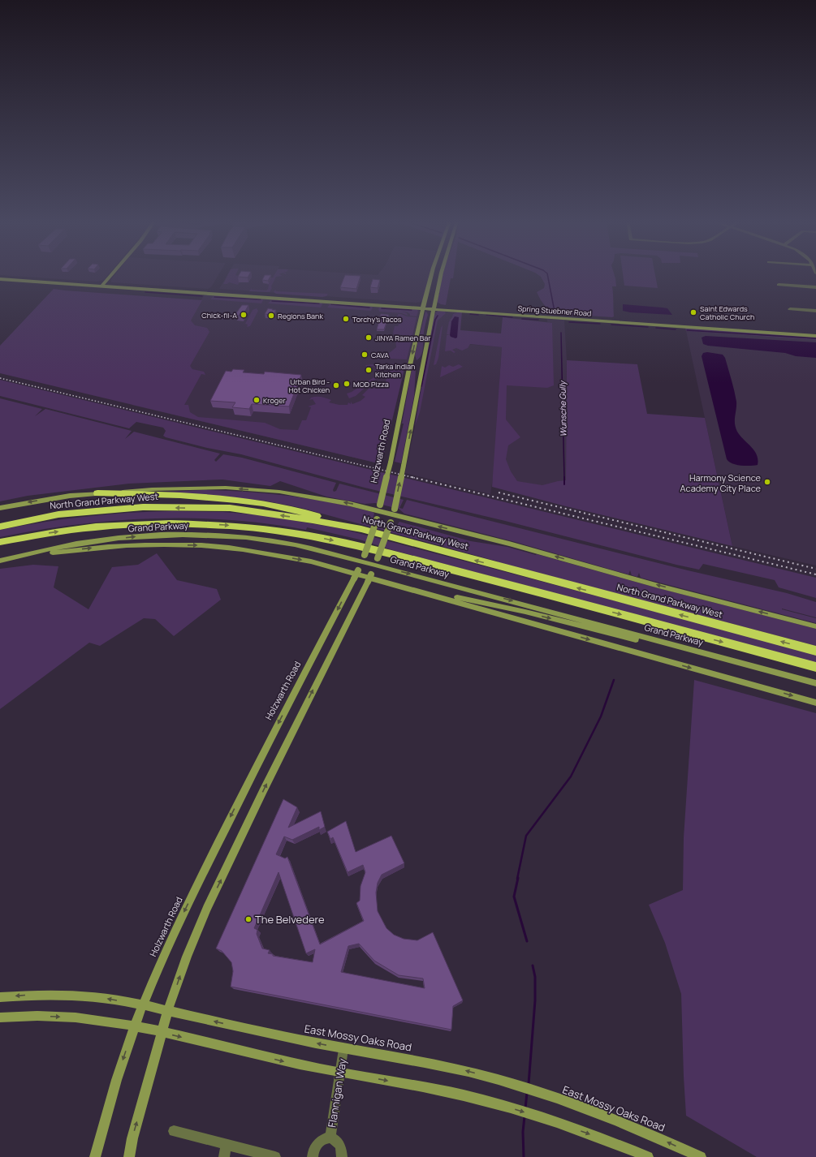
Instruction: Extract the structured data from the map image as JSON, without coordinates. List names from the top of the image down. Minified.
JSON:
{"streets":{"highway":["North Grand Parkway West"],"main road":["Spring Stuebner Road","Holzwarth Road","Grand Parkway","East Mossy Oaks Road"],"street":["Flannigan Way"]},"crossings":[["Spring Stuebner Road","Holzwarth Road"],["Holzwarth Road","North Grand Parkway West"],["Holzwarth Road","Grand Parkway"],["Holzwarth Road","East Mossy Oaks Road"],["East Mossy Oaks Road","Flannigan Way"]],"water":["Wunsche Gully"],"places":["Saint Edwards Catholic Church","Chick-fil-A","Regions Bank","Torchy's Tacos","JINYA Ramen Bar","CAVA","Tarka Indian Kitchen","MOD Pizza","Urban Bird - Hot Chicken","Kroger","Harmony Science Academy City Place","The Belvedere"]}
